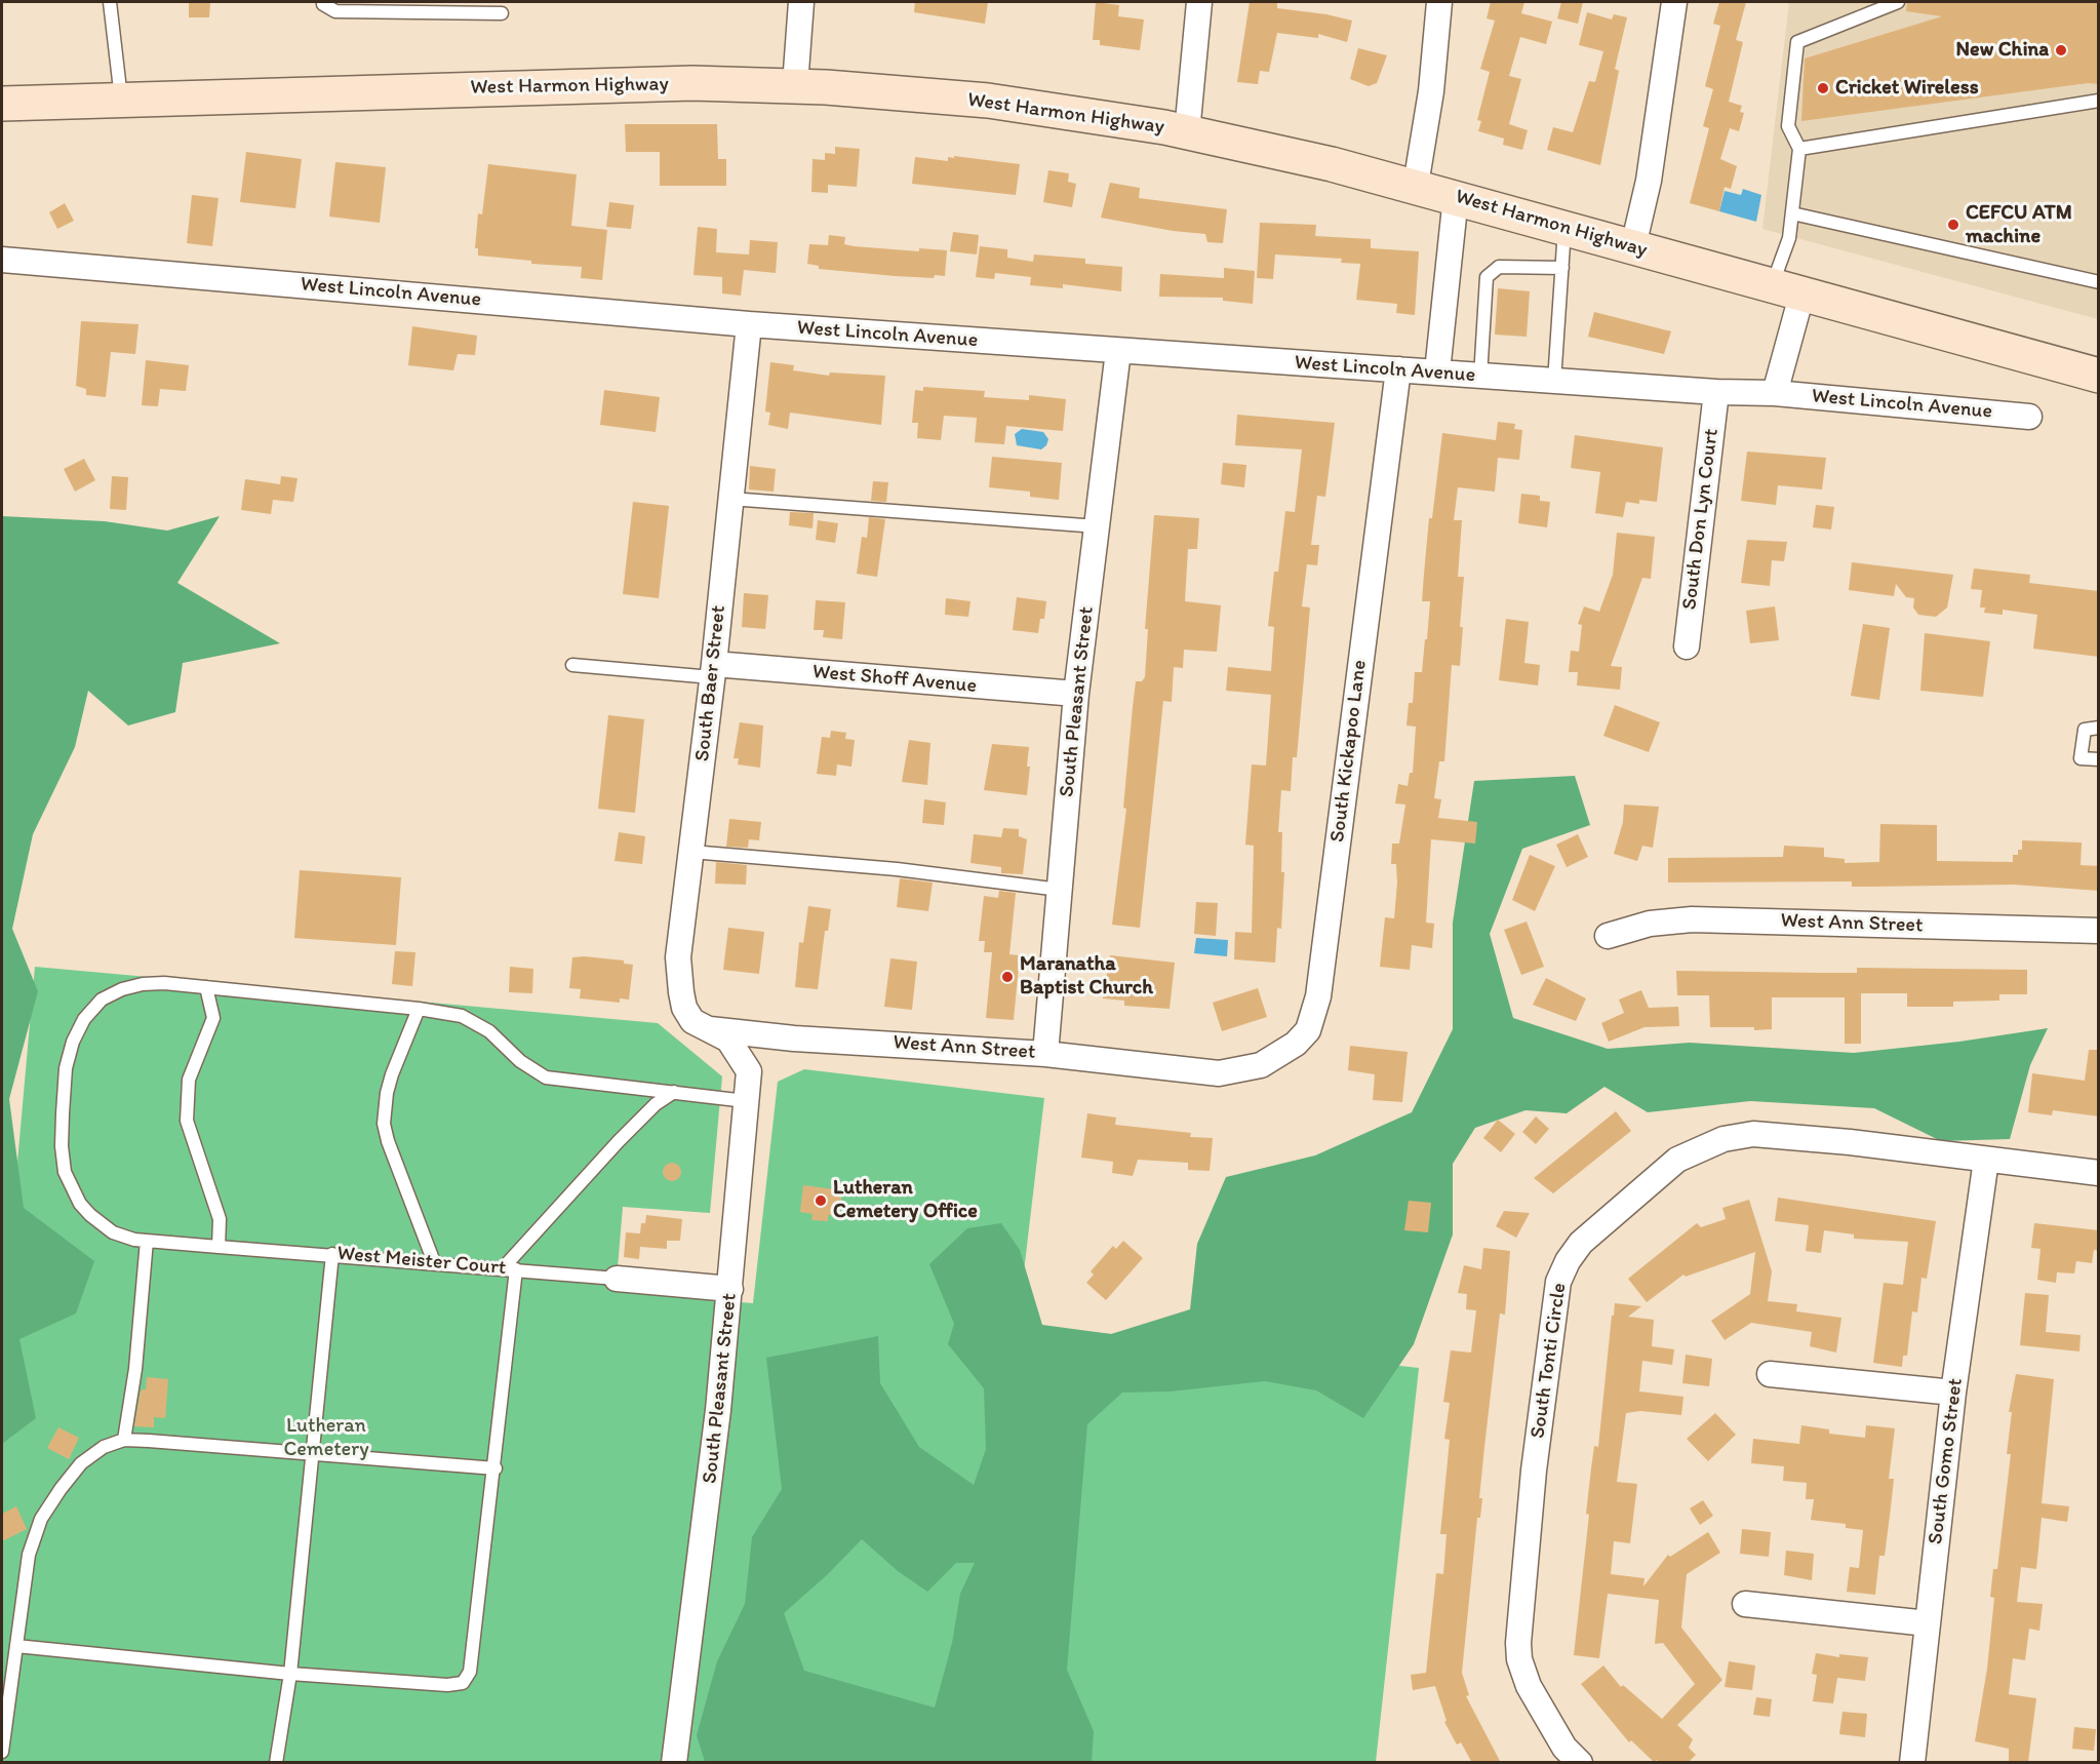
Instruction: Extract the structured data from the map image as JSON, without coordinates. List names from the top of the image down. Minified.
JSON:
{"streets":{"main road":["West Harmon Highway"],"street":["West Lincoln Avenue","South Don Lyn Court","West Shoff Avenue","South Baer Street","South Pleasant Street","South Kickapoo Lane","West Ann Street","West Meister Court","South Tonti Circle","South Gomo Street"]},"crossings":[["West Lincoln Avenue","South Don Lyn Court"],["West Lincoln Avenue","South Baer Street"],["West Lincoln Avenue","South Pleasant Street"],["West Lincoln Avenue","South Kickapoo Lane"],["West Shoff Avenue","South Baer Street"],["West Shoff Avenue","South Pleasant Street"],["South Baer Street","West Ann Street"],["South Pleasant Street","West Ann Street"],["South Pleasant Street","West Meister Court"],["South Kickapoo Lane","West Ann Street"],["South Tonti Circle","South Gomo Street"]],"parks":["Lutheran Cemetery"],"places":["New China","Cricket Wireless","CEFCU ATM machine","Maranatha Baptist Church","Lutheran Cemetery Office"]}
